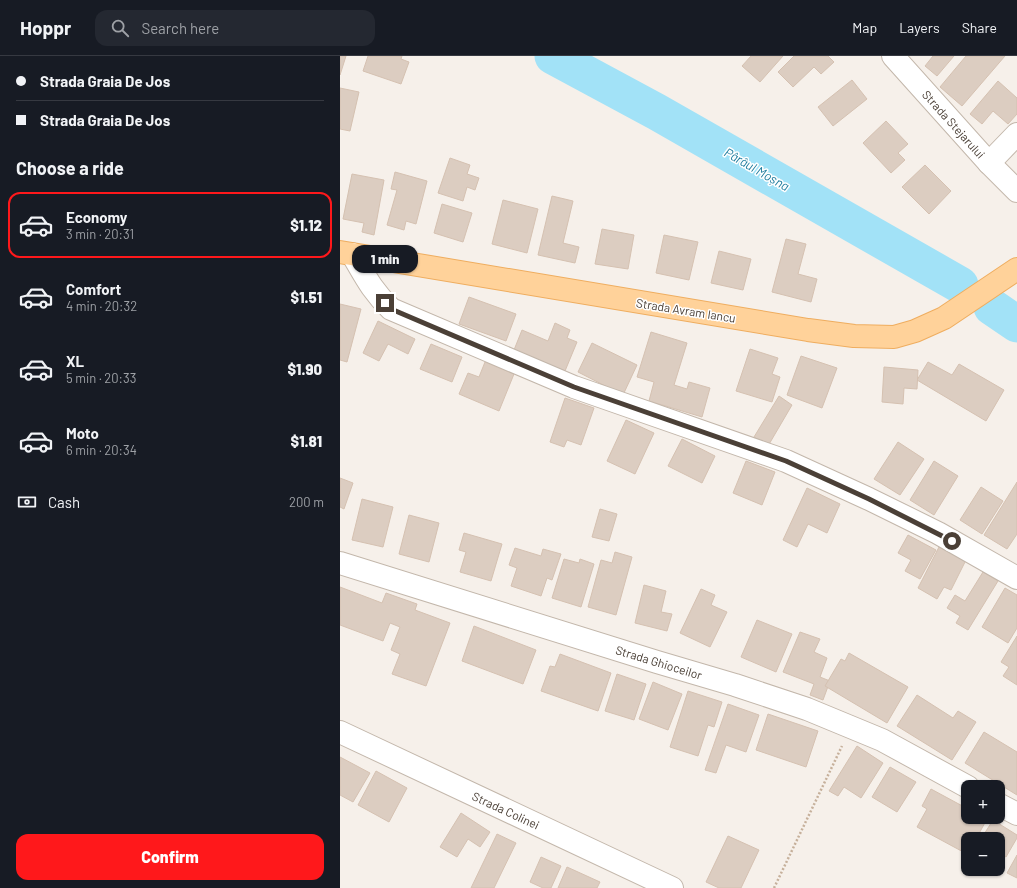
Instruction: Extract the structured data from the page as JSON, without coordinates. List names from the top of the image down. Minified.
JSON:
{"streets":{"main road":["Strada Avram Iancu"],"street":["Strada Stejarului","Strada Ghioceilor","Strada Colinei"]},"water":["Pârâul Moșna"],"page":{"header":"Hoppr","search":"Search here","nav":["Map","Layers","Share"],"banner":["Strada Graia De Jos","Strada Graia De Jos"],"heading":"Choose a ride","list":[{"name":"Economy","note":"3 min · 20:31","value":"$1.12"},{"name":"Comfort","note":"4 min · 20:32","value":"$1.51"},{"name":"XL","note":"5 min · 20:33","value":"$1.90"},{"name":"Moto","note":"6 min · 20:34","value":"$1.81"}],"bubble":"1 min","pay":["Cash","200 m"],"map_buttons":["+","−"],"buttons":"Confirm"}}
